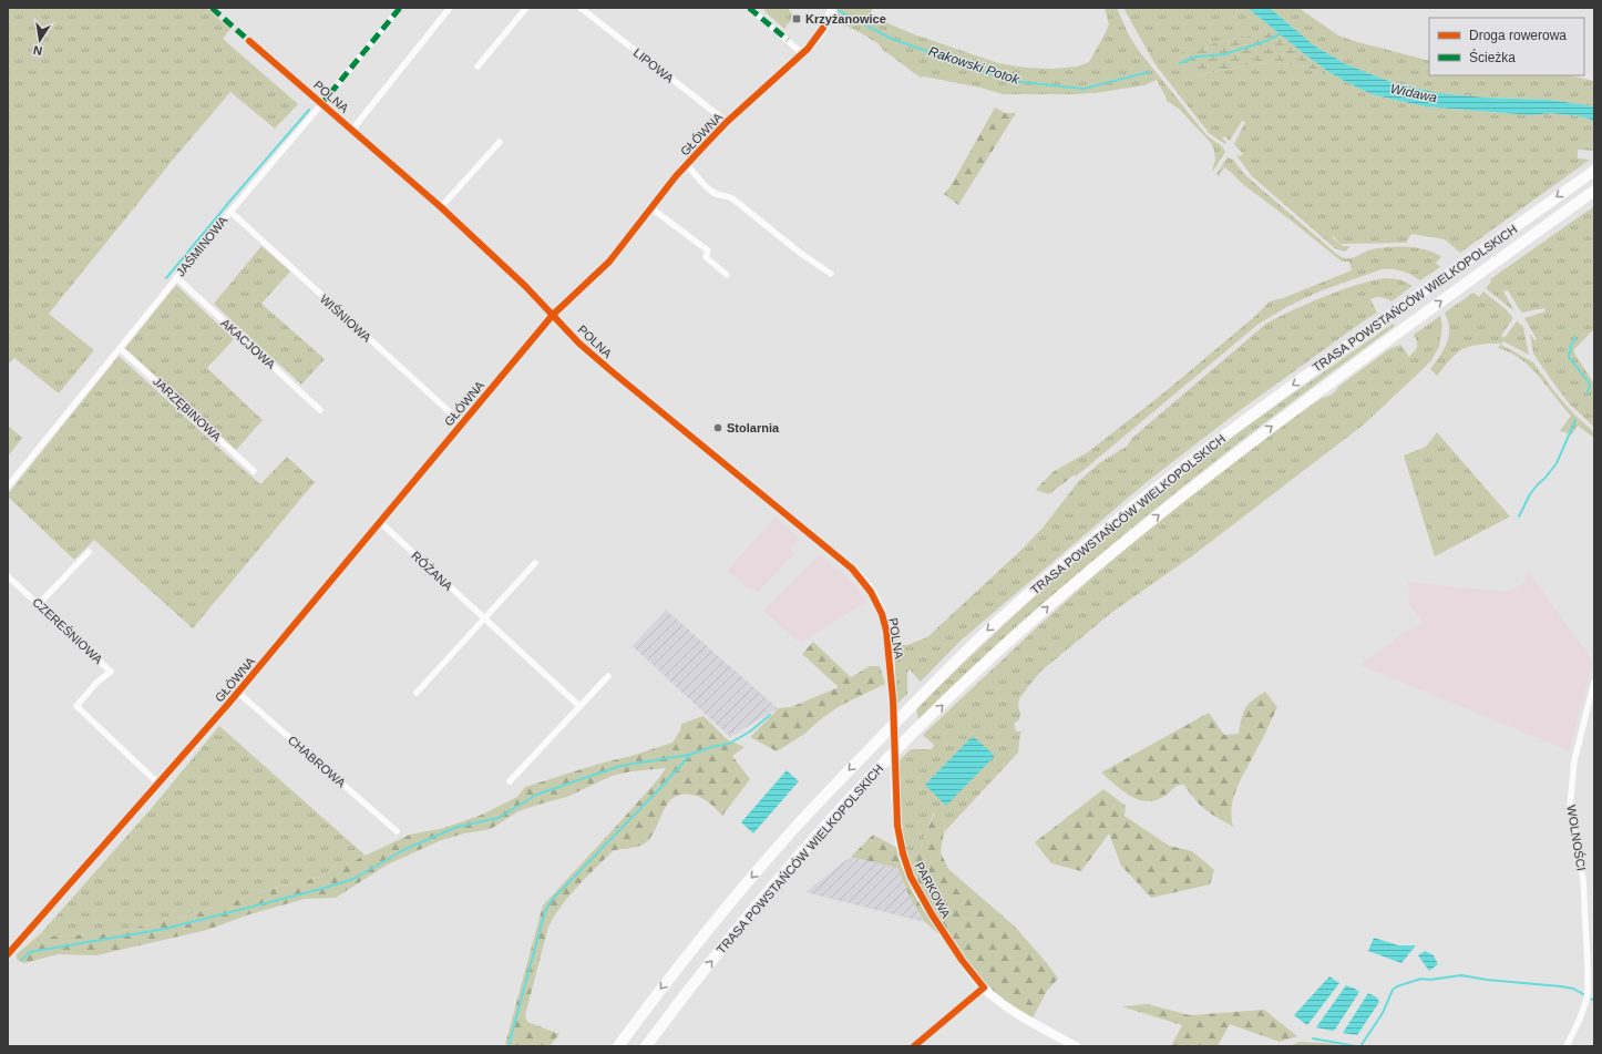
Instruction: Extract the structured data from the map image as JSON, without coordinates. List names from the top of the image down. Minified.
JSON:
{"streets":{"highway":["TRASA POWSTAŃCÓW WIELKOPOLSKICH"],"street":["LIPOWA","POLNA","GŁÓWNA","JAŚMINOWA","WIŚNIOWA","AKACJOWA","JARZĘBINOWA","RÓŻANA","CZEREŚNIOWA","CHABROWA","WOLNOŚCI","PARKOWA"]},"crossings":[["LIPOWA","GŁÓWNA"],["POLNA","GŁÓWNA"],["POLNA","JAŚMINOWA"],["POLNA","PARKOWA"],["GŁÓWNA","WIŚNIOWA"],["GŁÓWNA","RÓŻANA"],["GŁÓWNA","CZEREŚNIOWA"],["GŁÓWNA","CHABROWA"],["JAŚMINOWA","WIŚNIOWA"],["JAŚMINOWA","AKACJOWA"],["JAŚMINOWA","JARZĘBINOWA"]],"water":["Rakowski Potok","Widawa"],"places":{"transit":["Krzyżanowice"],"other":["Stolarnia"]},"legend":["Droga rowerowa","Ścieżka"],"north":"bottom"}
